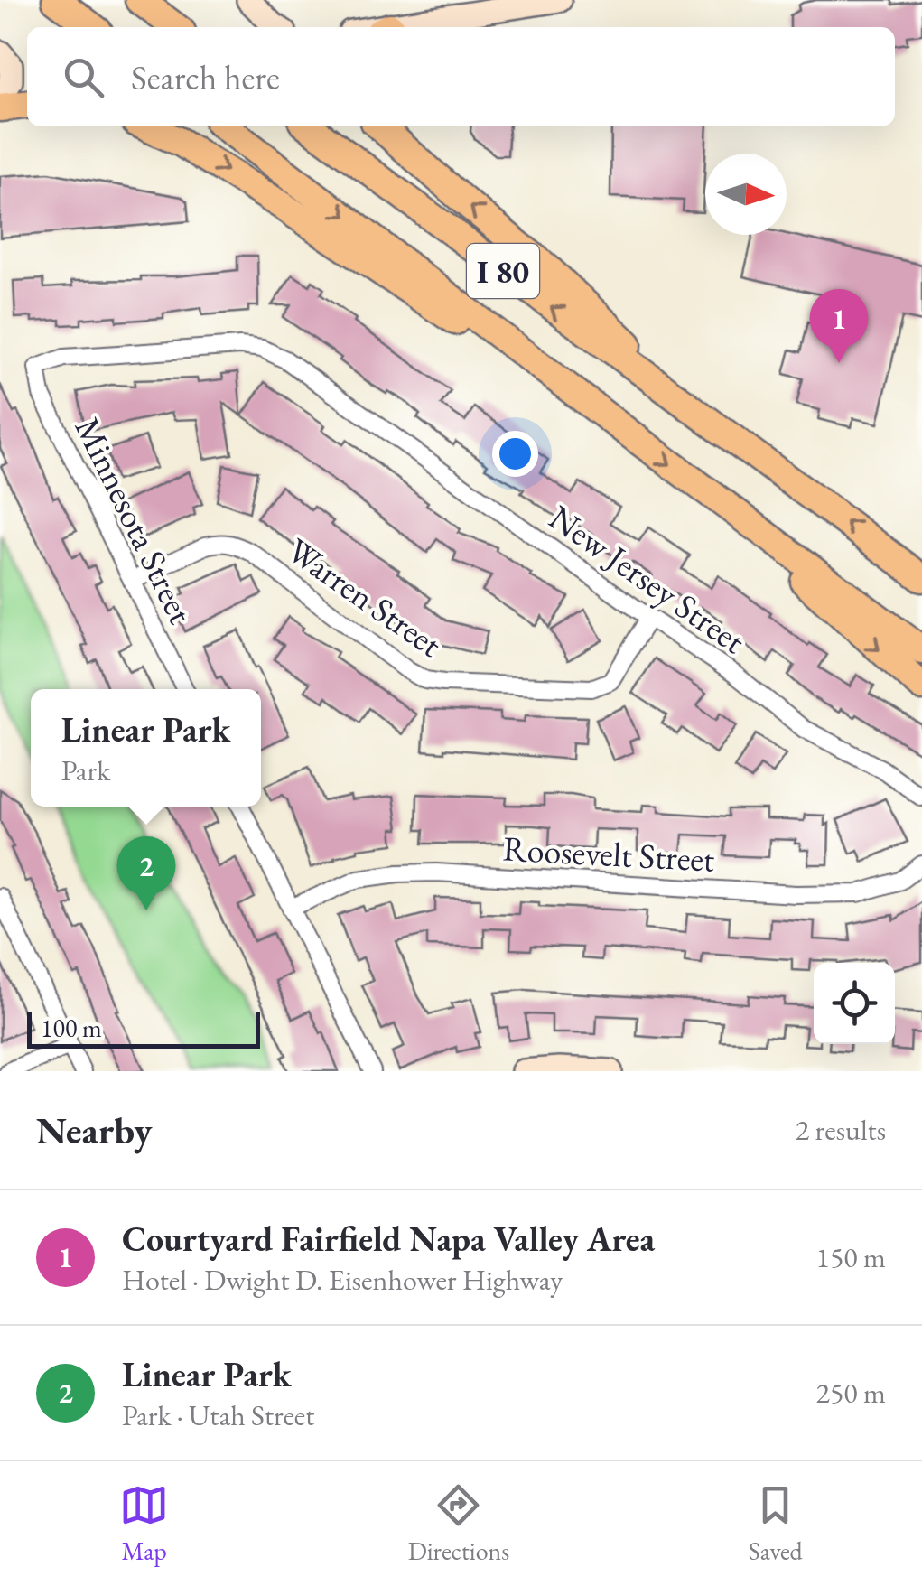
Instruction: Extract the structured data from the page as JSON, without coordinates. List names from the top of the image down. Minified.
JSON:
{"streets":{"highway":["I 80"],"street":["Minnesota Street","New Jersey Street","Warren Street","Roosevelt Street"]},"crossings":[["Minnesota Street","New Jersey Street"],["Minnesota Street","Warren Street"],["New Jersey Street","Warren Street"]],"scale_bar":"100 m","north":"right","page":{"search":"Search here","pins":["1","2"],"popup":["Linear Park","Park"],"scale":"100 m","heading":["Nearby","2 results"],"list":[{"mark":"1","name":"Courtyard Fairfield Napa Valley Area","note":"Hotel · Dwight D. Eisenhower Highway","value":"150 m"},{"mark":"2","name":"Linear Park","note":"Park · Utah Street","value":"250 m"}],"nav":["Map","Directions","Saved"]}}
